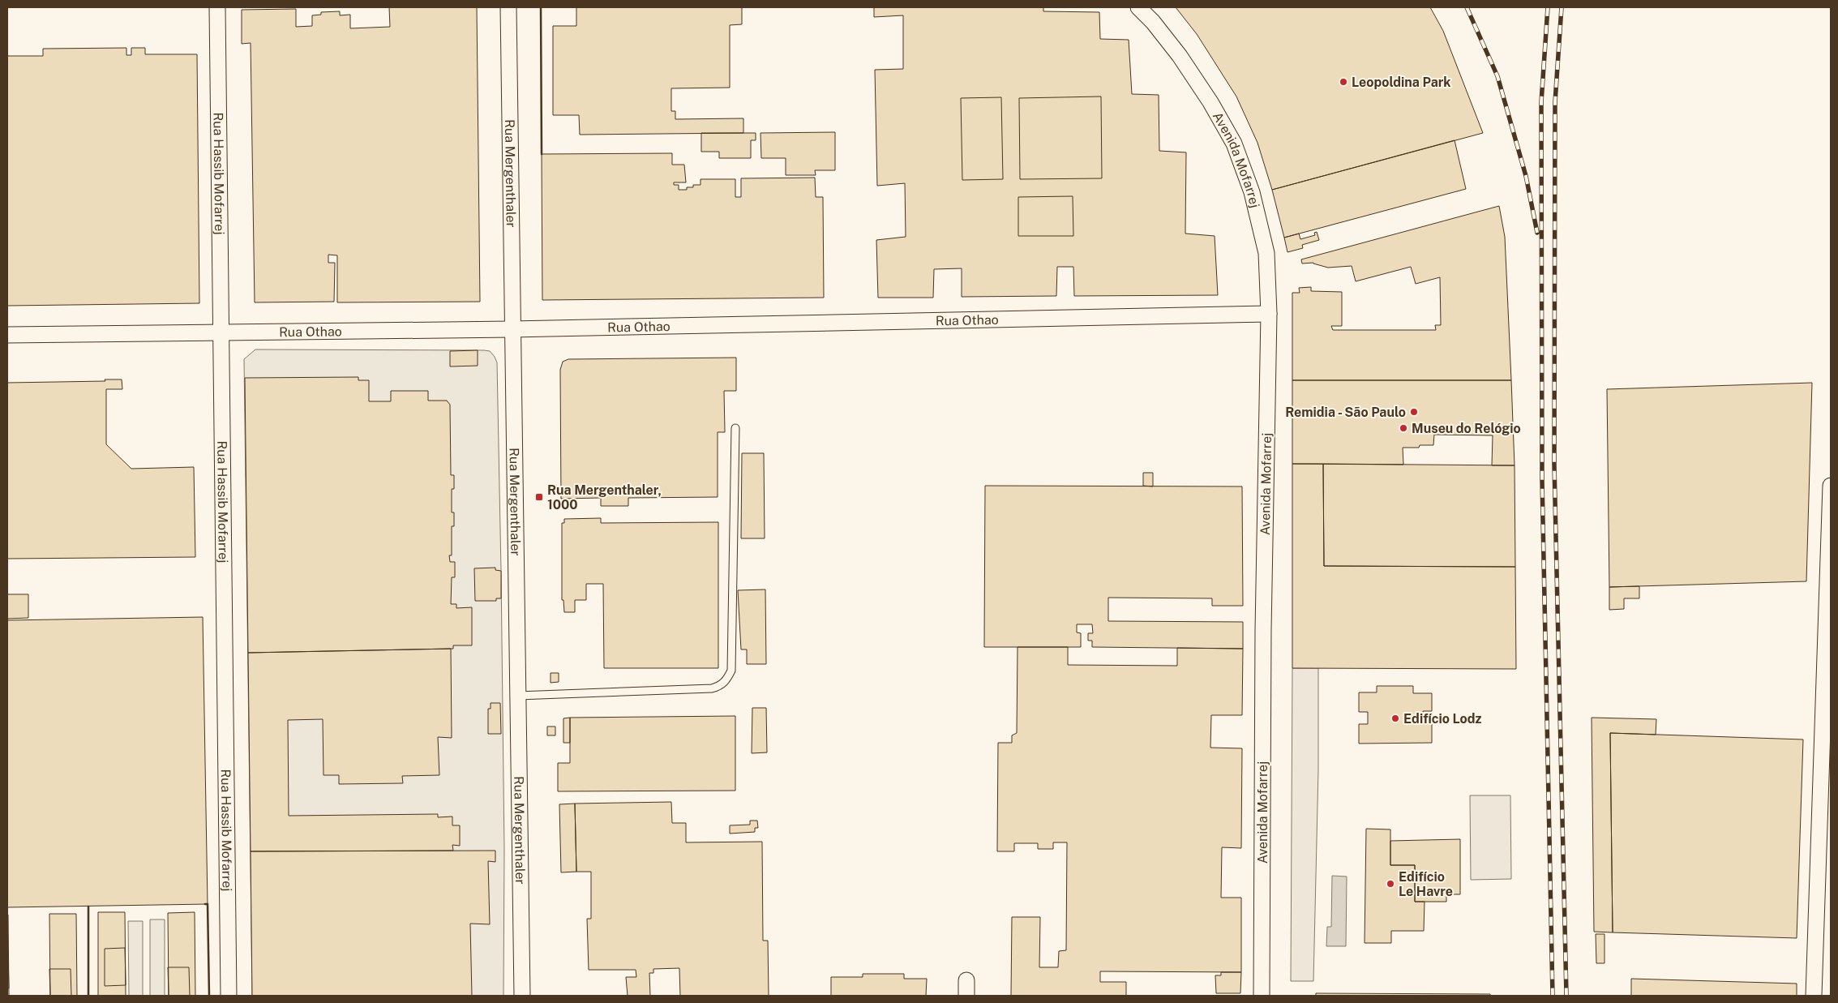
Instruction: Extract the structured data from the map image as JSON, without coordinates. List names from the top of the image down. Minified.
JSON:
{"streets":{"street":["Avenida Mofarrej","Rua Hassib Mofarrej","Rua Mergenthaler","Rua Othao"]},"crossings":[["Avenida Mofarrej","Rua Othao"],["Rua Hassib Mofarrej","Rua Othao"],["Rua Mergenthaler","Rua Othao"]],"places":{"other":["Leopoldina Park","Remidia - São Paulo","Museu do Relógio","Edifício Lodz","Edifício Le Havre"],"transit":["Rua Mergenthaler, 1000"]}}
